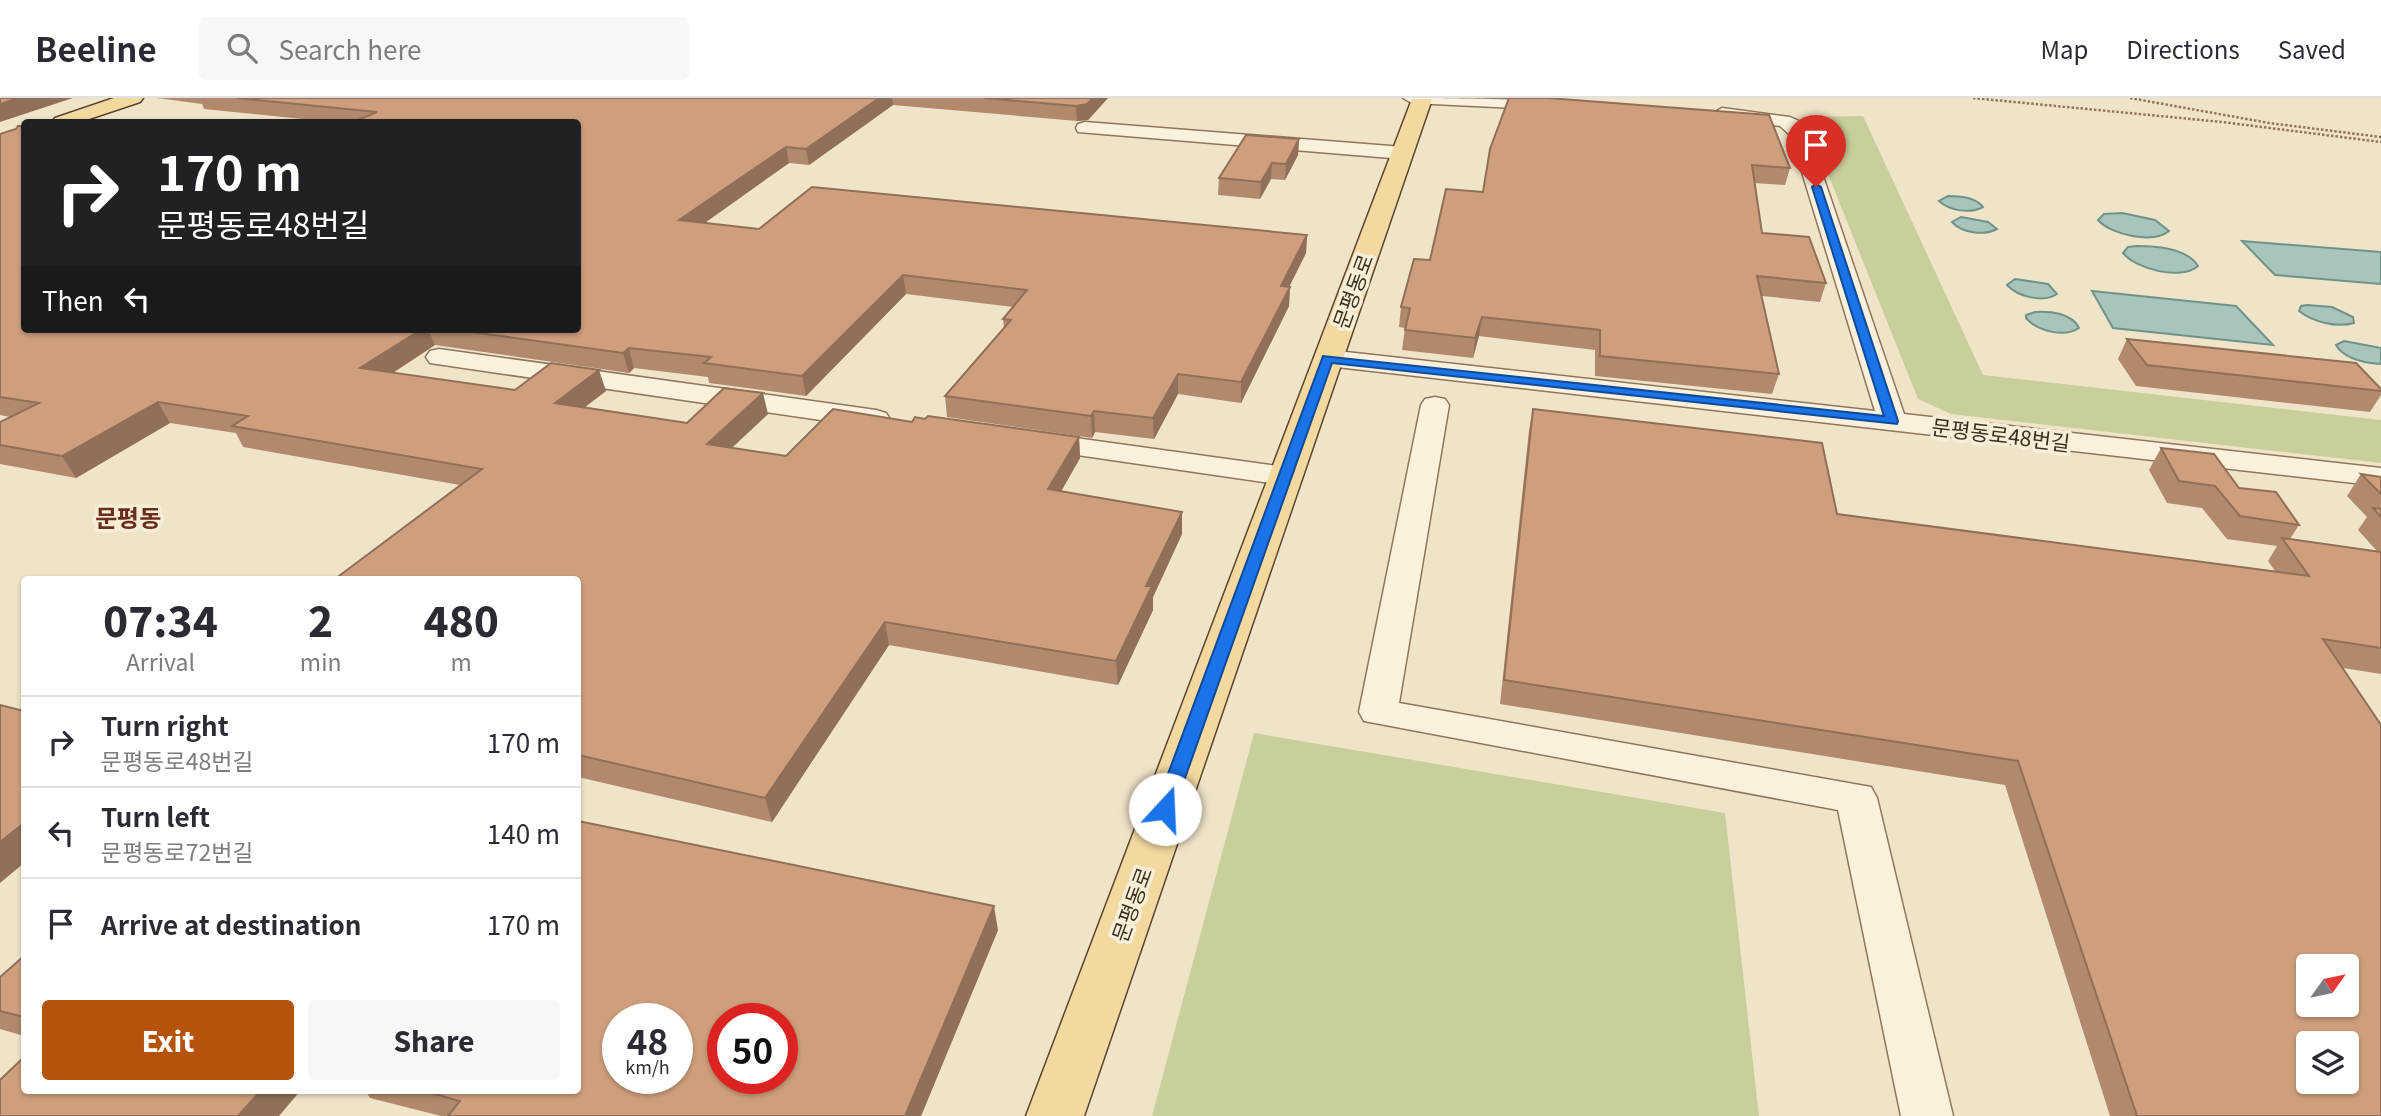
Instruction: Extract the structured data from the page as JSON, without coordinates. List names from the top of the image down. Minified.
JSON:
{"streets":{"main road":["문평동로"],"street":["문평동로48번길"]},"crossings":[["문평동로","문평동로48번길"]],"districts":["문평동"],"north":"top right","page":{"header":"Beeline","search":"Search here","nav":["Map","Directions","Saved"],"turn":["170 m","문평동로48번길"],"then":"Then","eta":["07:34","Arrival","2","min","480","m"],"list":[{"name":"Turn right","note":"문평동로48번길","value":"170 m"},{"name":"Turn left","note":"문평동로72번길","value":"140 m"},{"name":"Arrive at destination","value":"170 m"}],"buttons":["Exit","Share"],"speed":"48 km/h","limit":"50"}}
